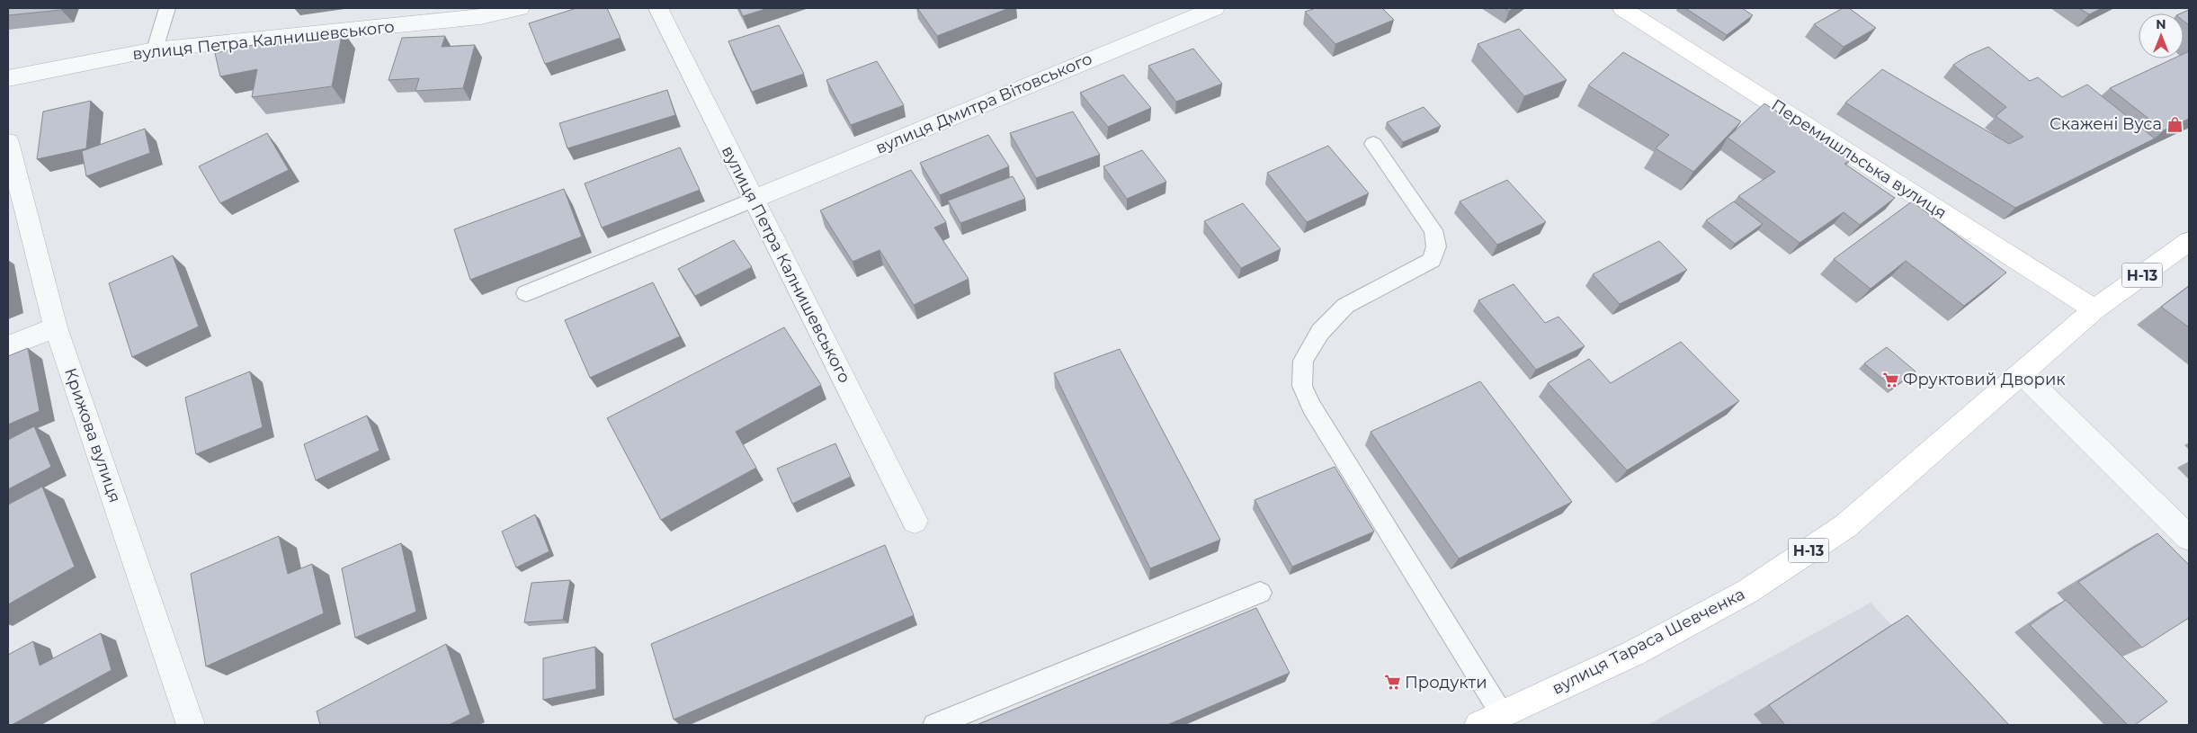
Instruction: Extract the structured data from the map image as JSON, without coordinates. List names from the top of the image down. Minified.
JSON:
{"streets":{"main road":["Перемишльська вулиця","Н-13","вулиця Тараса Шевченка"],"street":["вулиця Петра Калнишевського","вулиця Дмитра Вітовського","Крижова вулиця"]},"crossings":[["вулиця Петра Калнишевського","вулиця Дмитра Вітовського"],["Перемишльська вулиця","вулиця Тараса Шевченка"]],"places":{"shop":["Скажені Вуса"],"supermarket":["Фруктовий Дворик","Продукти"]},"north":"top"}
